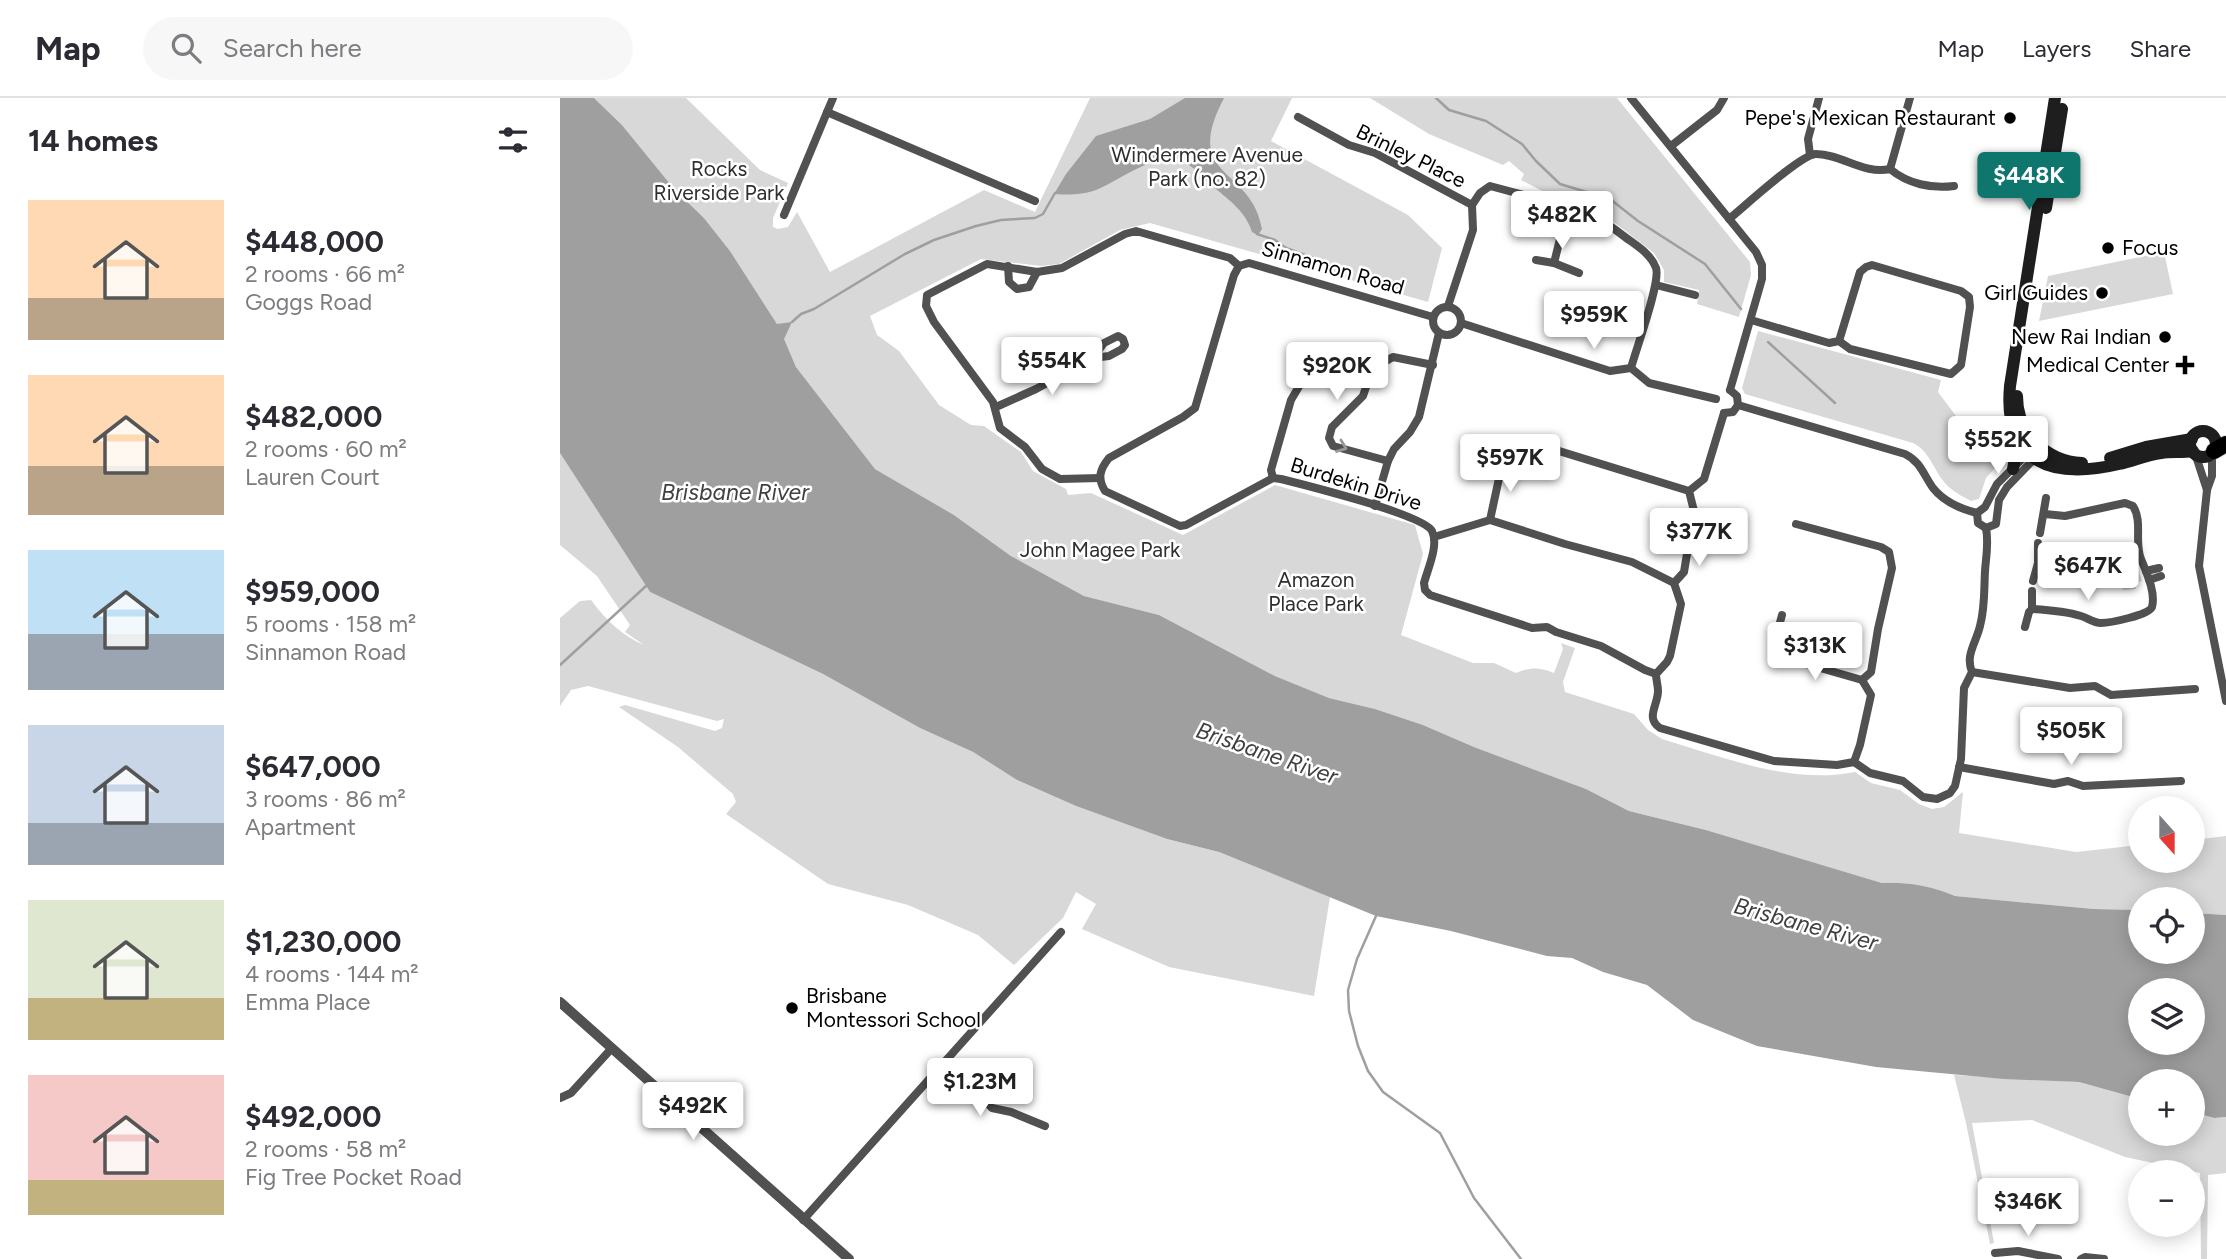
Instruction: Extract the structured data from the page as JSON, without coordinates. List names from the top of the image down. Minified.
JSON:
{"streets":{"street":["Brinley Place","Sinnamon Road","Burdekin Drive"]},"water":["Brisbane River"],"parks":["Windermere Avenue Park (no. 82)","Rocks Riverside Park","John Magee Park","Amazon Place Park"],"places":{"other":["Pepe's Mexican Restaurant","Focus","Girl Guides","New Rai Indian","Brisbane Montessori School"],"health":["Medical Center"]},"north":"bottom","page":{"header":"Map","search":"Search here","nav":["Map","Layers","Share"],"heading":"14 homes","price":["$448K","$482K","$959K","$554K","$920K","$552K","$597K","$377K","$647K","$313K","$505K","$1.23M","$492K","$346K"],"list":[{"name":"$448,000","note":"2 rooms · 66 m² · Goggs Road"},{"name":"$482,000","note":"2 rooms · 60 m² · Lauren Court"},{"name":"$959,000","note":"5 rooms · 158 m² · Sinnamon Road"},{"name":"$647,000","note":"3 rooms · 86 m² · Apartment"},{"name":"$1,230,000","note":"4 rooms · 144 m² · Emma Place"},{"name":"$492,000","note":"2 rooms · 58 m² · Fig Tree Pocket Road"}],"map_buttons":["+","−"]}}
